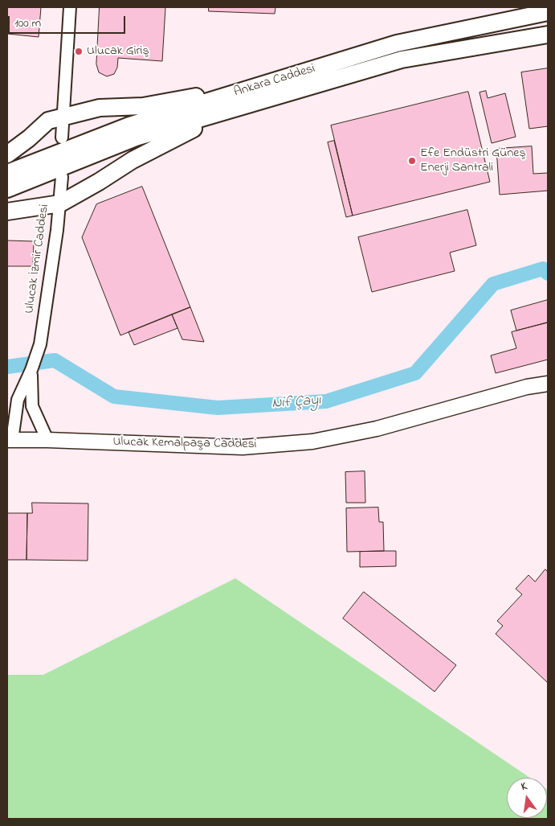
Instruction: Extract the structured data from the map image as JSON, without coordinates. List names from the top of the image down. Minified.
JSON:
{"streets":{"highway":["Ankara Caddesi"],"main road":["Ulucak Kemalpaşa Caddesi"],"street":["Ulucak İzmir Caddesi"]},"crossings":[["Ulucak İzmir Caddesi","Ulucak Kemalpaşa Caddesi"]],"water":["Nif Çayı"],"places":["Ulucak Giriş","Efe Endüstri Güneş Enerji Santrali"],"scale_bar":"100 m","north":"top"}
